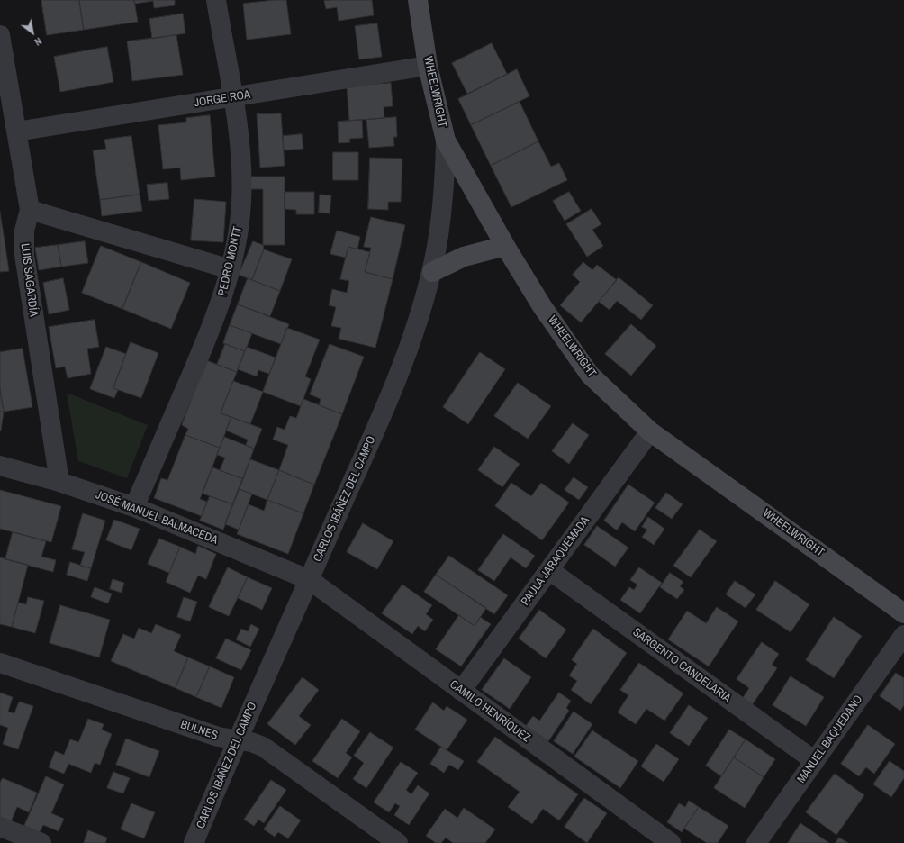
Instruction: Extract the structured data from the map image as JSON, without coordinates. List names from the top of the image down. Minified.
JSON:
{"streets":{"main road":["WHEELWRIGHT"],"street":["JORGE ROA","PEDRO MONTT","LUIS SAGARDÍA","CARLOS IBÁÑEZ DEL CAMPO","JOSÉ MANUEL BALMACEDA","PAULA JARAQUEMADA","SARGENTO CANDELARIA","CAMILO HENRÍQUEZ","BULNES","MANUEL BAQUEDANO"]},"crossings":[["WHEELWRIGHT","JORGE ROA"],["WHEELWRIGHT","CARLOS IBÁÑEZ DEL CAMPO"],["WHEELWRIGHT","PAULA JARAQUEMADA"],["JORGE ROA","PEDRO MONTT"],["JORGE ROA","LUIS SAGARDÍA"],["PEDRO MONTT","JOSÉ MANUEL BALMACEDA"],["LUIS SAGARDÍA","JOSÉ MANUEL BALMACEDA"],["CARLOS IBÁÑEZ DEL CAMPO","JOSÉ MANUEL BALMACEDA"],["CARLOS IBÁÑEZ DEL CAMPO","CAMILO HENRÍQUEZ"],["CARLOS IBÁÑEZ DEL CAMPO","BULNES"],["JOSÉ MANUEL BALMACEDA","CAMILO HENRÍQUEZ"],["PAULA JARAQUEMADA","SARGENTO CANDELARIA"],["PAULA JARAQUEMADA","CAMILO HENRÍQUEZ"],["SARGENTO CANDELARIA","MANUEL BAQUEDANO"]],"north":"bottom right"}
